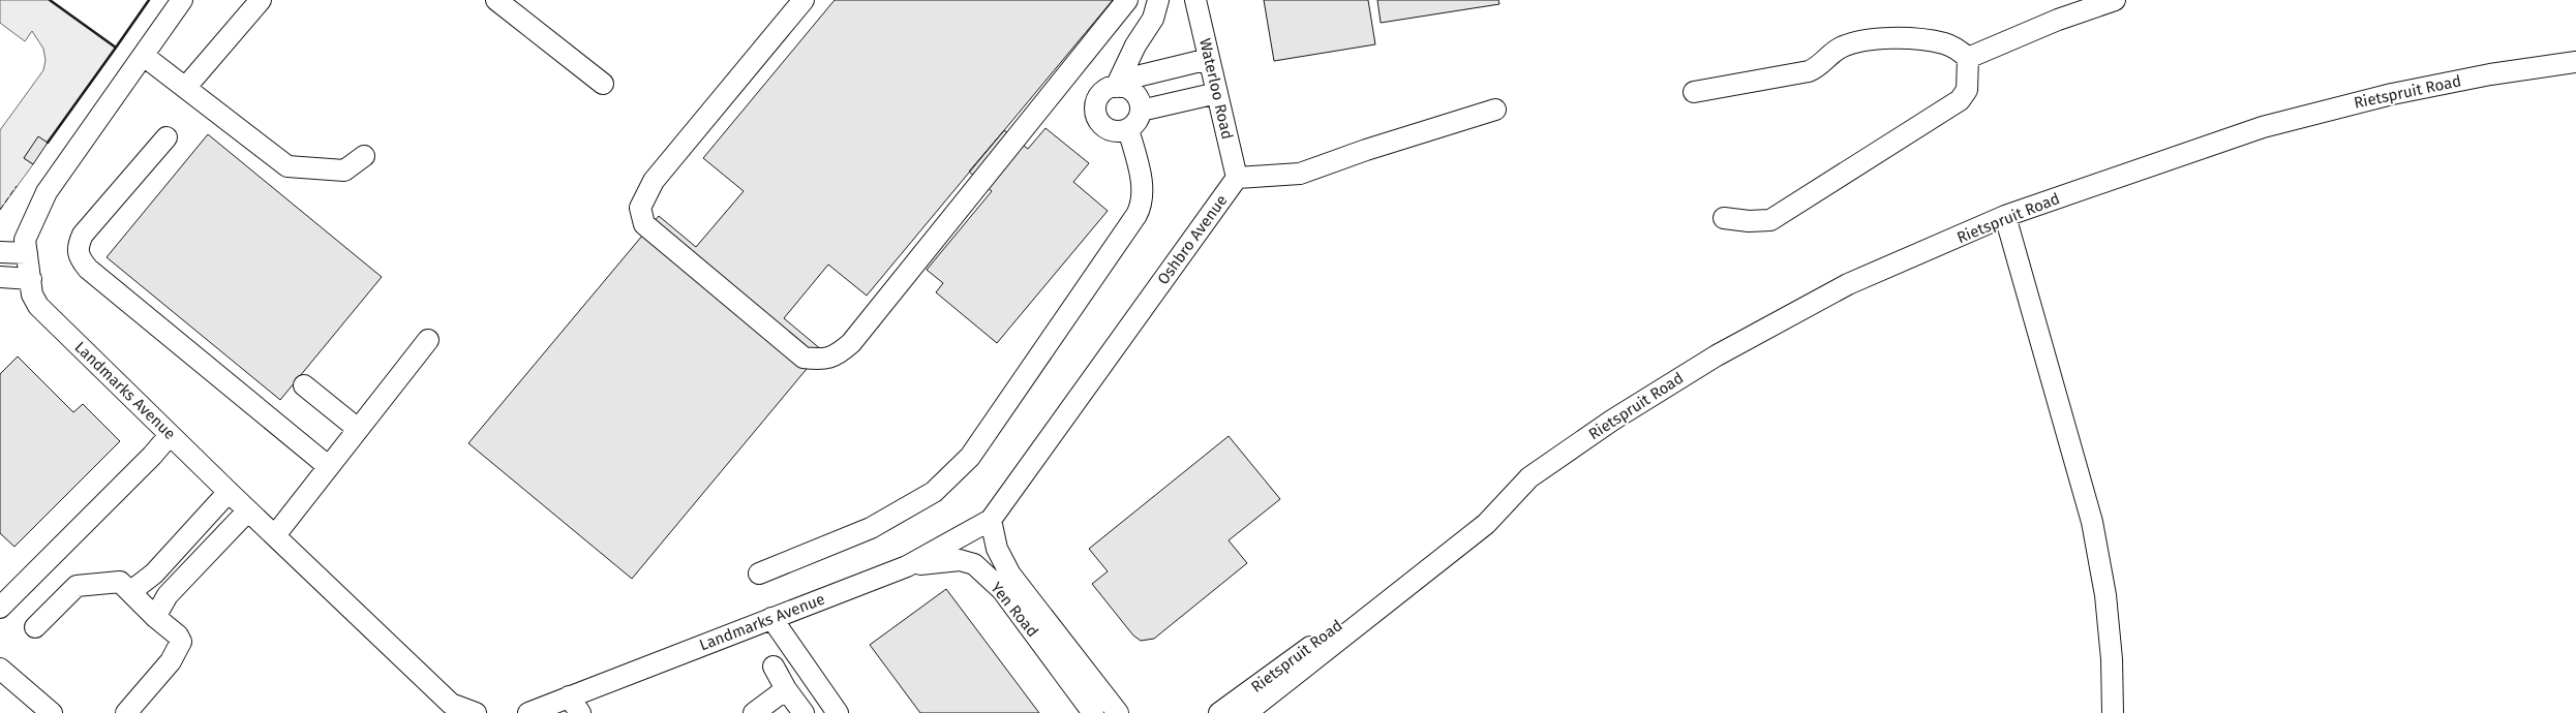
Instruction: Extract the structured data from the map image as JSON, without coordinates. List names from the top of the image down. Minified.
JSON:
{"streets":{"street":["Waterloo Road","Rietspruit Road","Oshbro Avenue","Landmarks Avenue","Yen Road"]},"crossings":[["Waterloo Road","Oshbro Avenue"],["Oshbro Avenue","Landmarks Avenue"],["Oshbro Avenue","Yen Road"],["Landmarks Avenue","Yen Road"]]}
